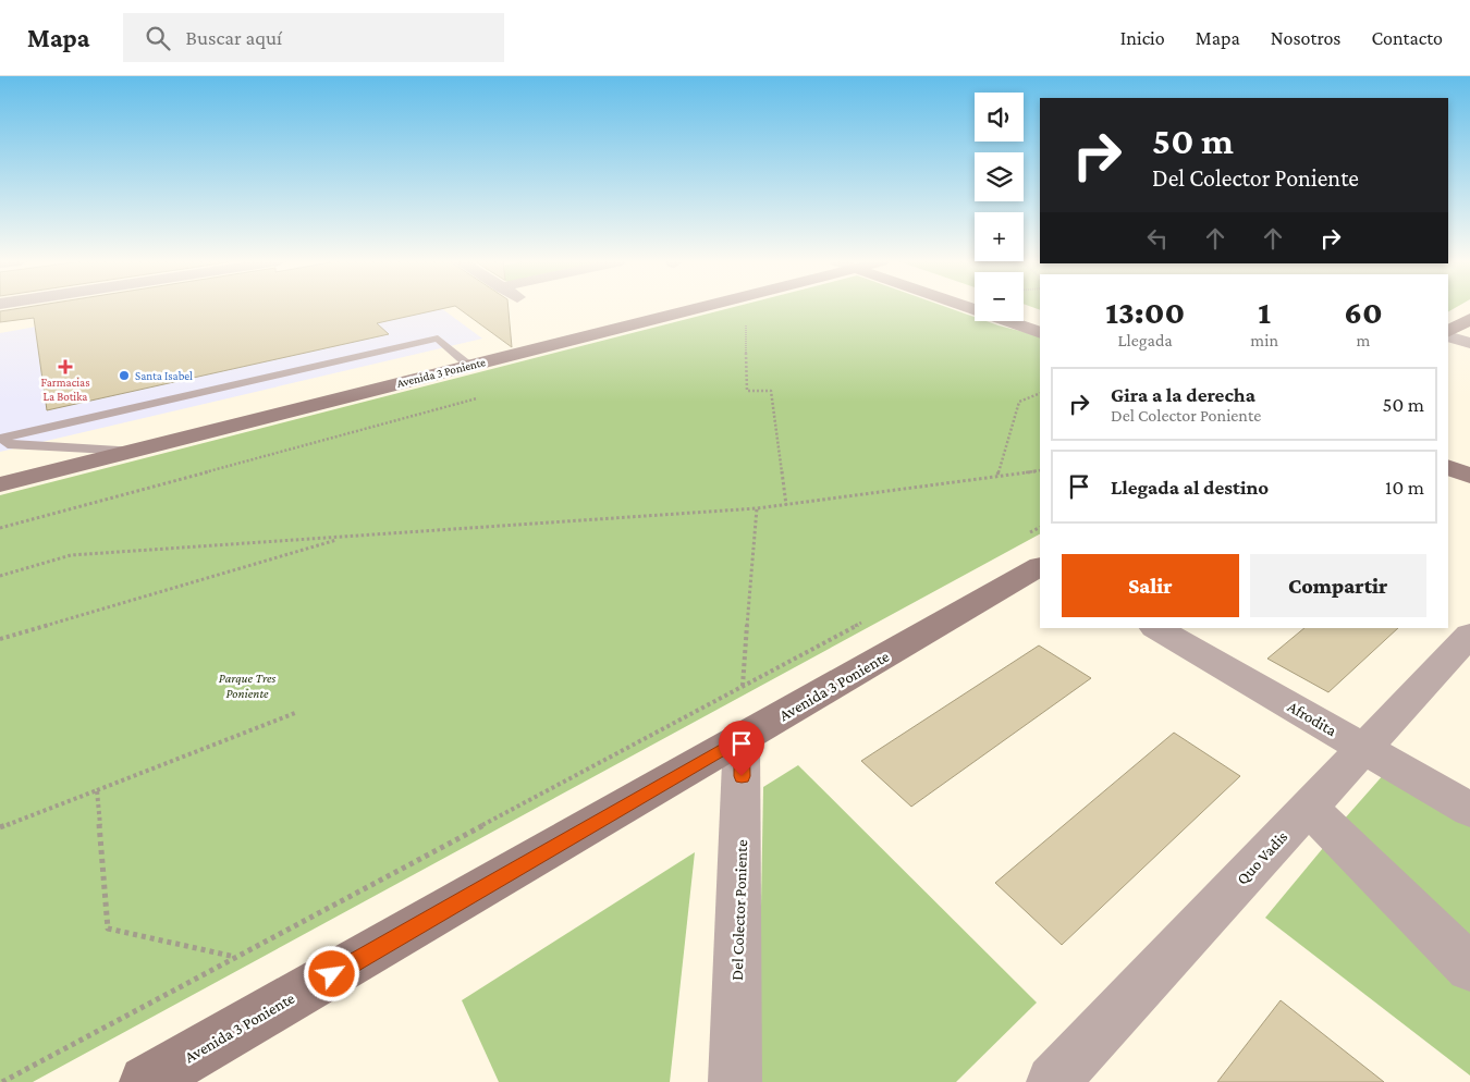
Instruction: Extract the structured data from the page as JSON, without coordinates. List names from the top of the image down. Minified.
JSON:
{"streets":{"street":["Avenida 3 Poniente","Afrodita","Quo Vadis","Del Colector Poniente"]},"crossings":[["Avenida 3 Poniente","Del Colector Poniente"],["Afrodita","Quo Vadis"]],"parks":["Parque Tres Poniente"],"places":{"health":["Farmacias La Botika"],"other":["Santa Isabel"]},"page":{"header":"Mapa","search":"Buscar aquí","nav":["Inicio","Mapa","Nosotros","Contacto"],"map_buttons":["+","−"],"turn":["50 m","Del Colector Poniente"],"eta":["13:00","Llegada","1","min","60","m"],"list":[{"name":"Gira a la derecha","note":"Del Colector Poniente","value":"50 m"},{"name":"Llegada al destino","value":"10 m"}],"buttons":["Salir","Compartir"]}}
